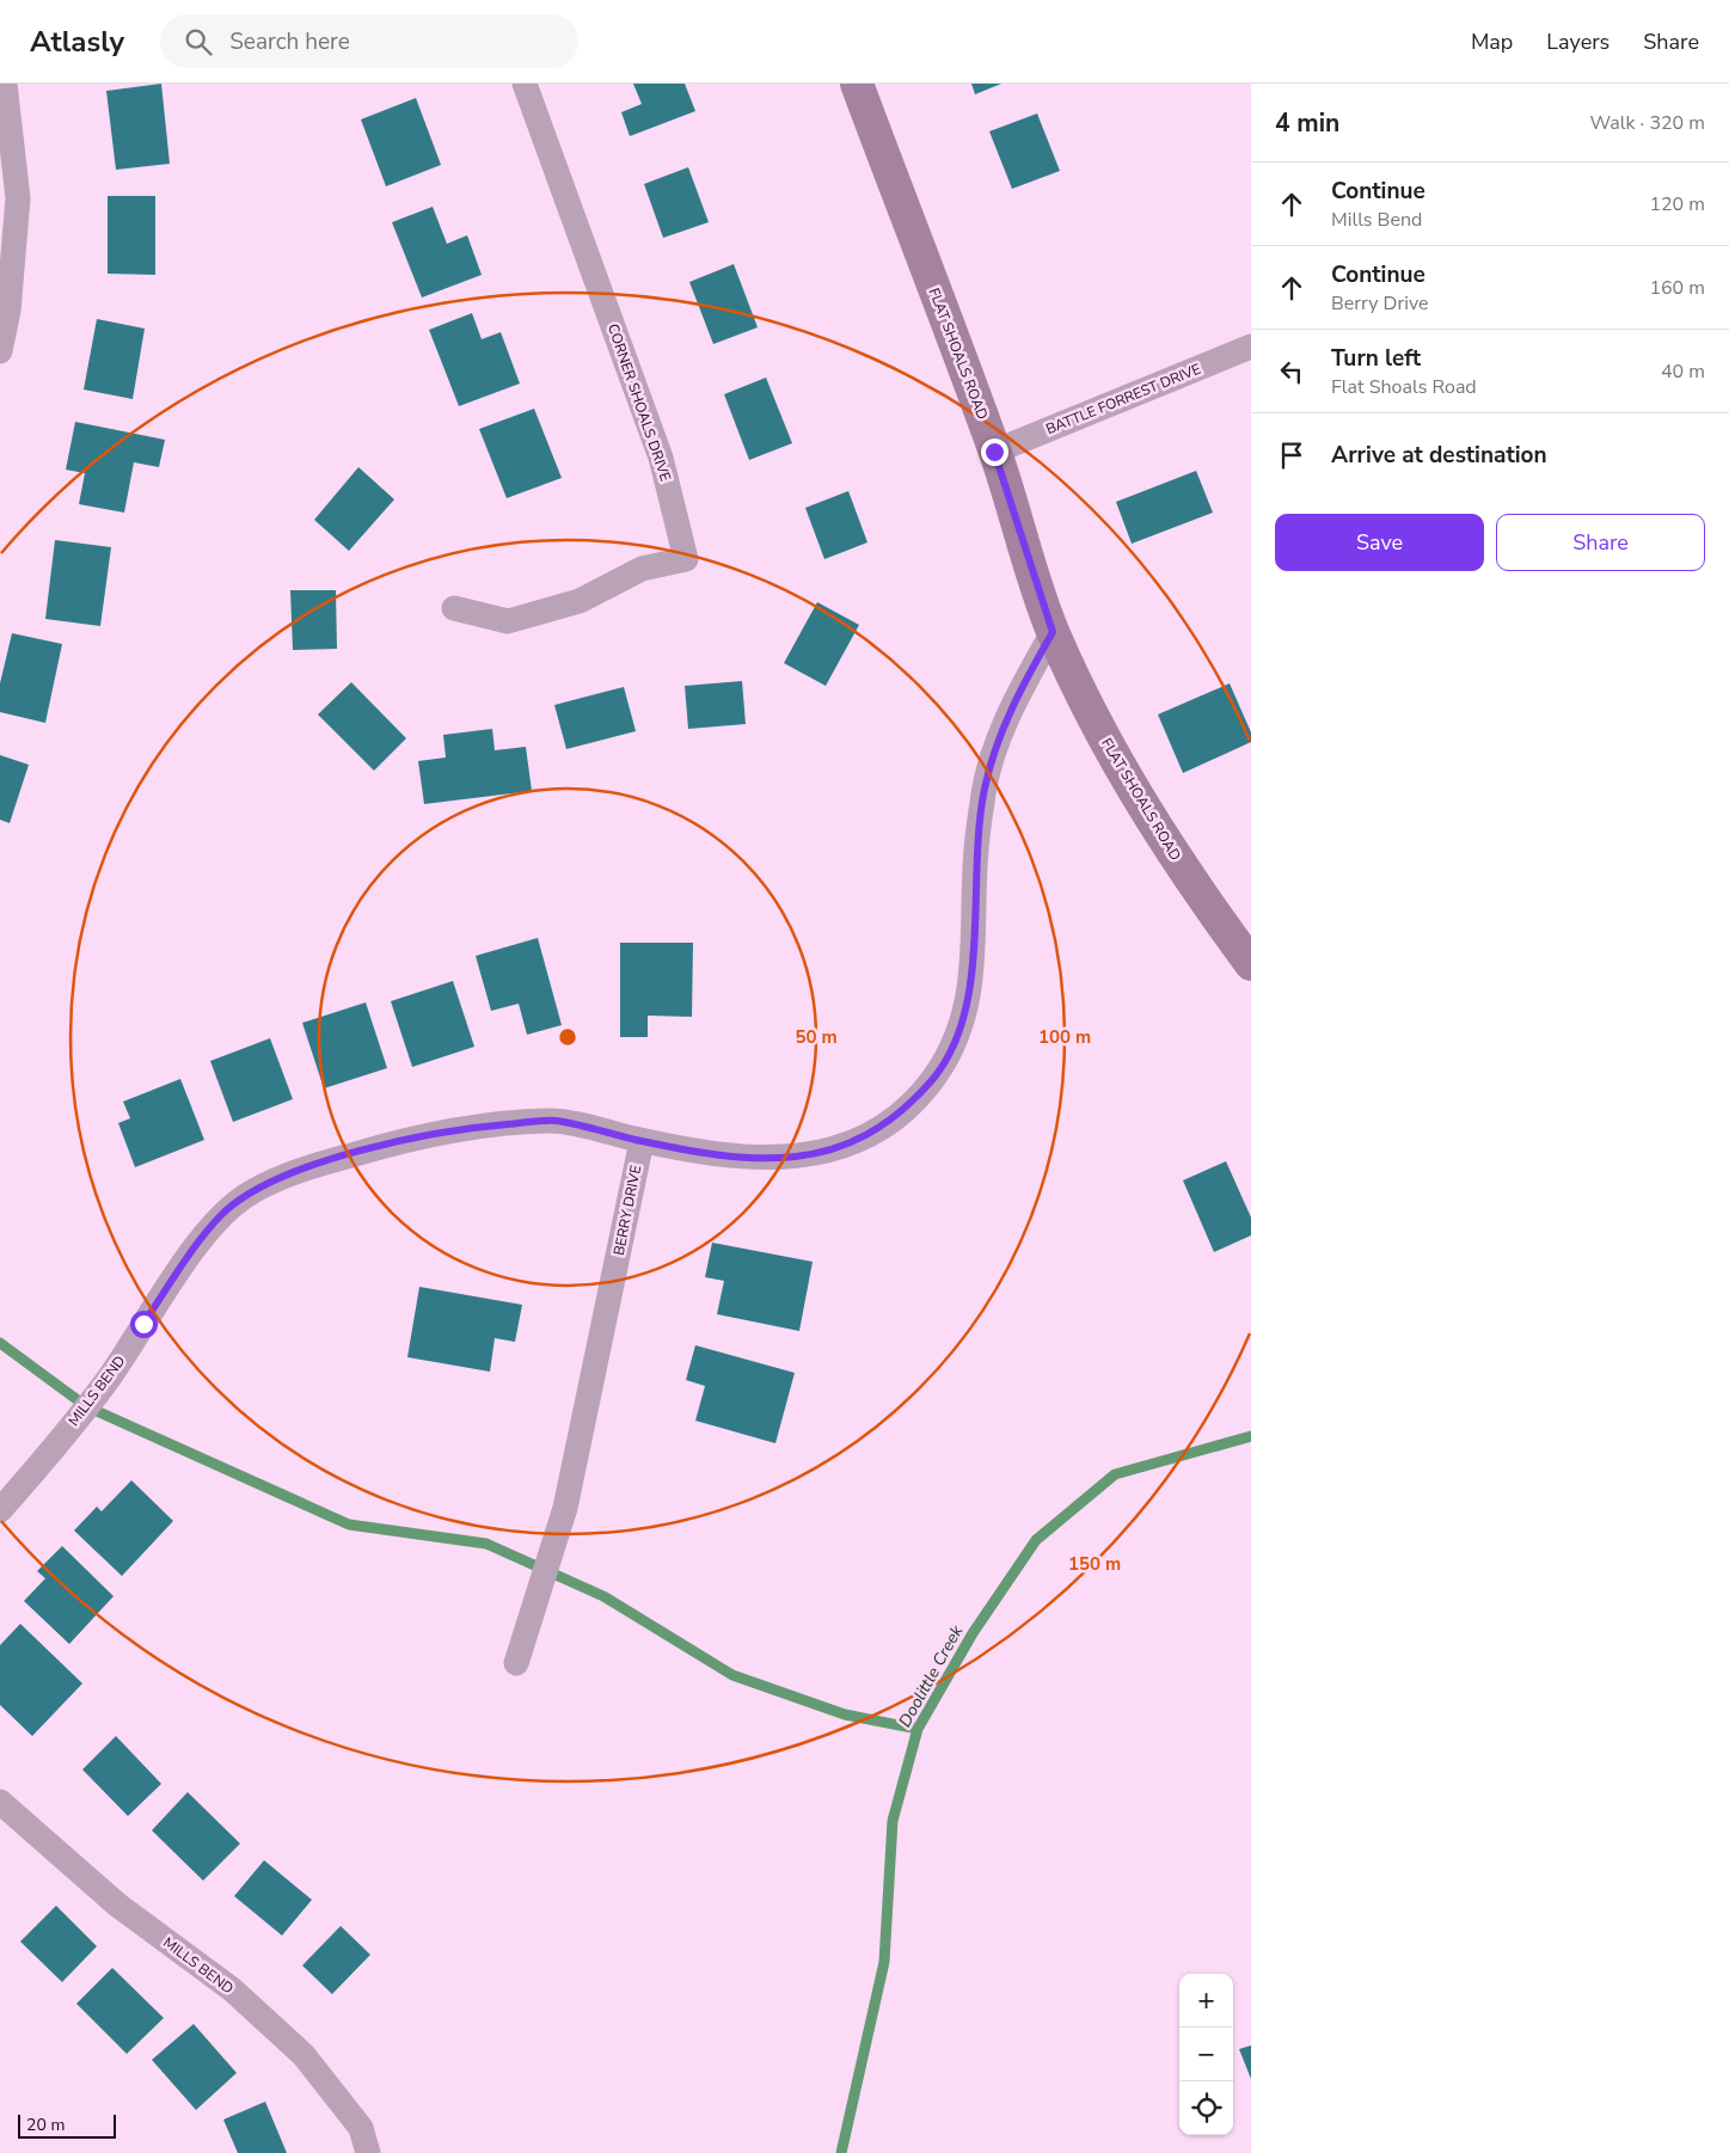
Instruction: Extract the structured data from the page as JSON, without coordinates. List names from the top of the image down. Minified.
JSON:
{"streets":{"main road":["FLAT SHOALS ROAD"],"street":["BATTLE FORREST DRIVE","CORNER SHOALS DRIVE","BERRY DRIVE","MILLS BEND"]},"crossings":[["FLAT SHOALS ROAD","BATTLE FORREST DRIVE"],["BERRY DRIVE","MILLS BEND"]],"water":["Doolittle Creek"],"scale_bar":"20 m","page":{"header":"Atlasly","search":"Search here","nav":["Map","Layers","Share"],"heading":["4 min","Walk · 320 m"],"list":[["Continue","Mills Bend","120 m"],["Continue","Berry Drive","160 m"],["Turn left","Flat Shoals Road","40 m"],"Arrive at destination"],"buttons":["Save","Share"],"map_buttons":["+","−"],"scale":"20 m"},"rings":["50 m","100 m","150 m"]}
